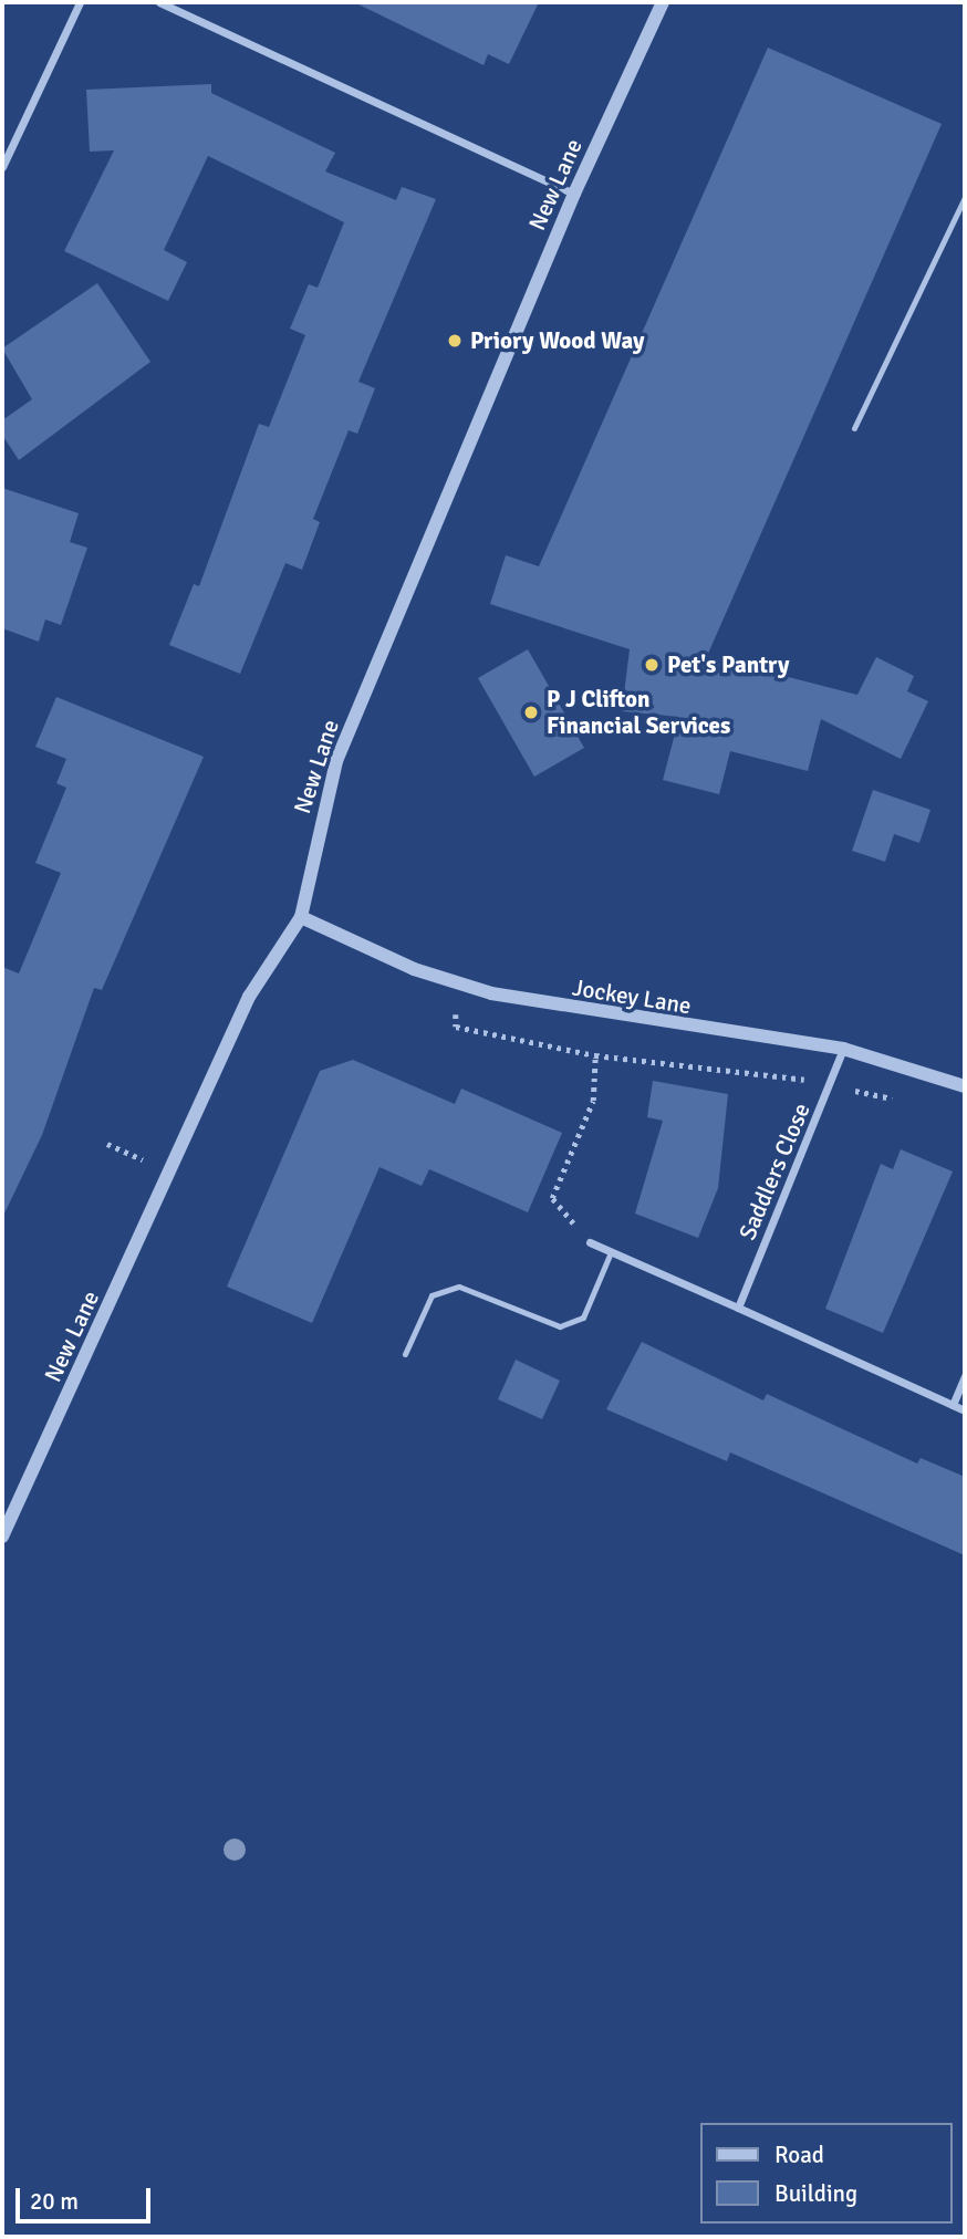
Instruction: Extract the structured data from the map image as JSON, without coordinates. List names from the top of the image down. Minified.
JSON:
{"streets":{"street":["New Lane","Jockey Lane","Saddlers Close"]},"crossings":[["New Lane","Jockey Lane"],["Jockey Lane","Saddlers Close"]],"places":["Priory Wood Way","Pet's Pantry","P J Clifton Financial Services"],"legend":["Road","Building"],"scale_bar":"20 m"}
